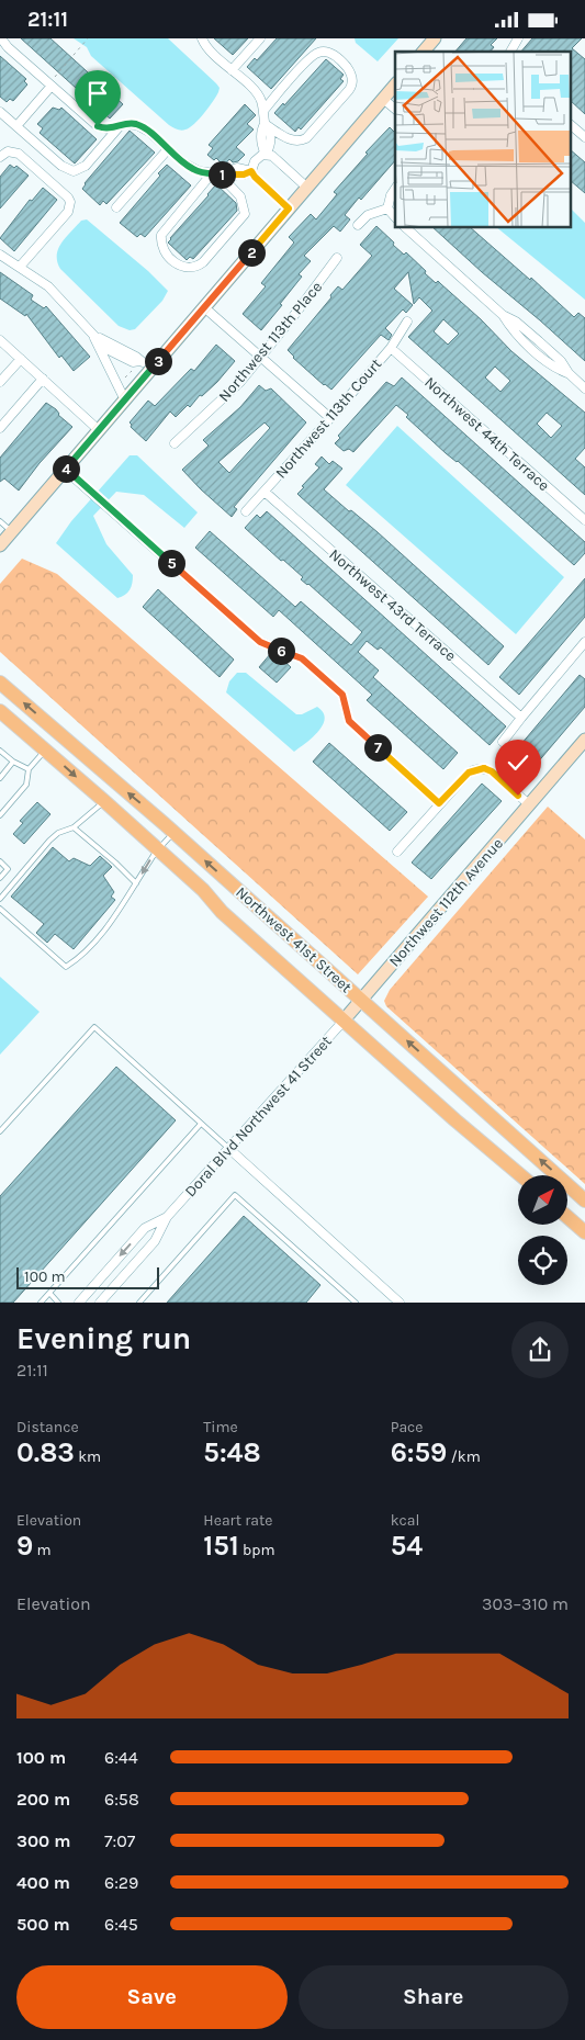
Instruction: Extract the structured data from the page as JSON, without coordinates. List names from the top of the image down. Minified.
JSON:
{"streets":{"main road":["Northwest 41st Street"],"street":["Northwest 113th Place","Northwest 113th Court","Northwest 44th Terrace","Northwest 43rd Terrace","Northwest 112th Avenue","Doral Blvd Northwest 41 Street"]},"crossings":[["Northwest 113th Court","Northwest 44th Terrace"],["Northwest 113th Court","Northwest 43rd Terrace"],["Northwest 112th Avenue","Northwest 41st Street"],["Northwest 112th Avenue","Doral Blvd Northwest 41 Street"],["Northwest 41st Street","Doral Blvd Northwest 41 Street"]],"scale_bar":"100 m","north":"top right","page":{"status":"21:11","pins":["1","2","3","4","5","6","7"],"scale":"100 m","heading":["Evening run","21:11"],"stats":[["Distance","0.83 km"],["Time","5:48"],["Pace","6:59 /km"],["Elevation","9 m"],["Heart rate","151 bpm"],["kcal","54"]],"chart":["Elevation","303–310 m"],"list":[{"name":"100 m","note":"6:44"},{"name":"200 m","note":"6:58"},{"name":"300 m","note":"7:07"},{"name":"400 m","note":"6:29"},{"name":"500 m","note":"6:45"}],"buttons":["Save","Share"]}}
